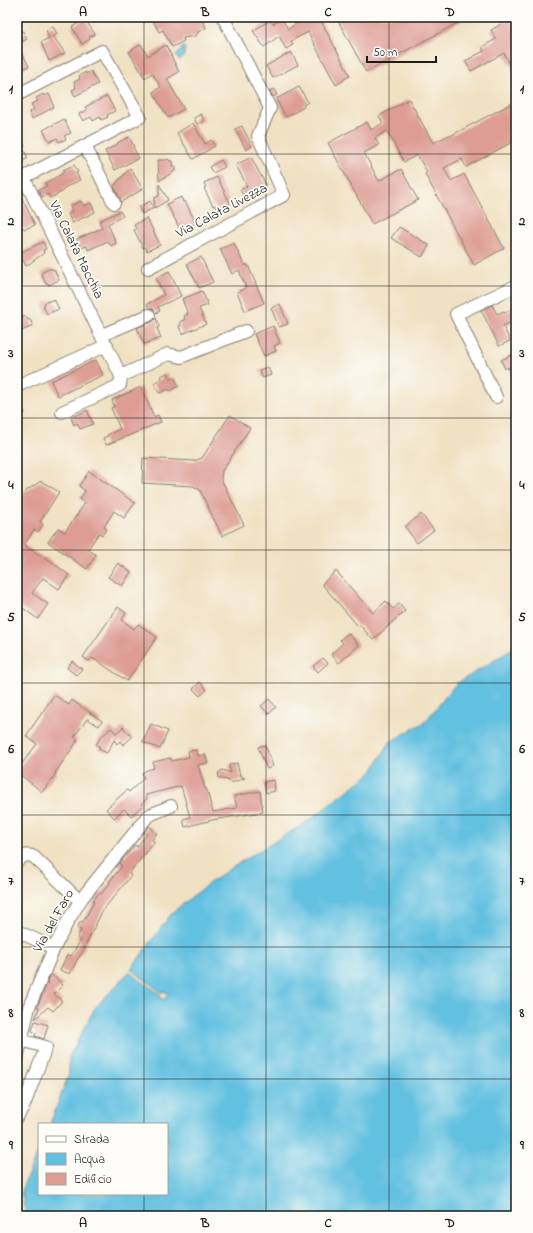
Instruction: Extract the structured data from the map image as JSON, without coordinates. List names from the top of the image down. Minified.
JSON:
{"streets":{"street":["Via Calata Livezza","Via Calata Macchia","Via del Faro"]},"legend":["Strada","Acqua","Edificio"],"scale_bar":"50 m","grid":{"columns":["A","B","C","D"],"rows":["1","2","3","4","5","6","7","8","9"]}}
